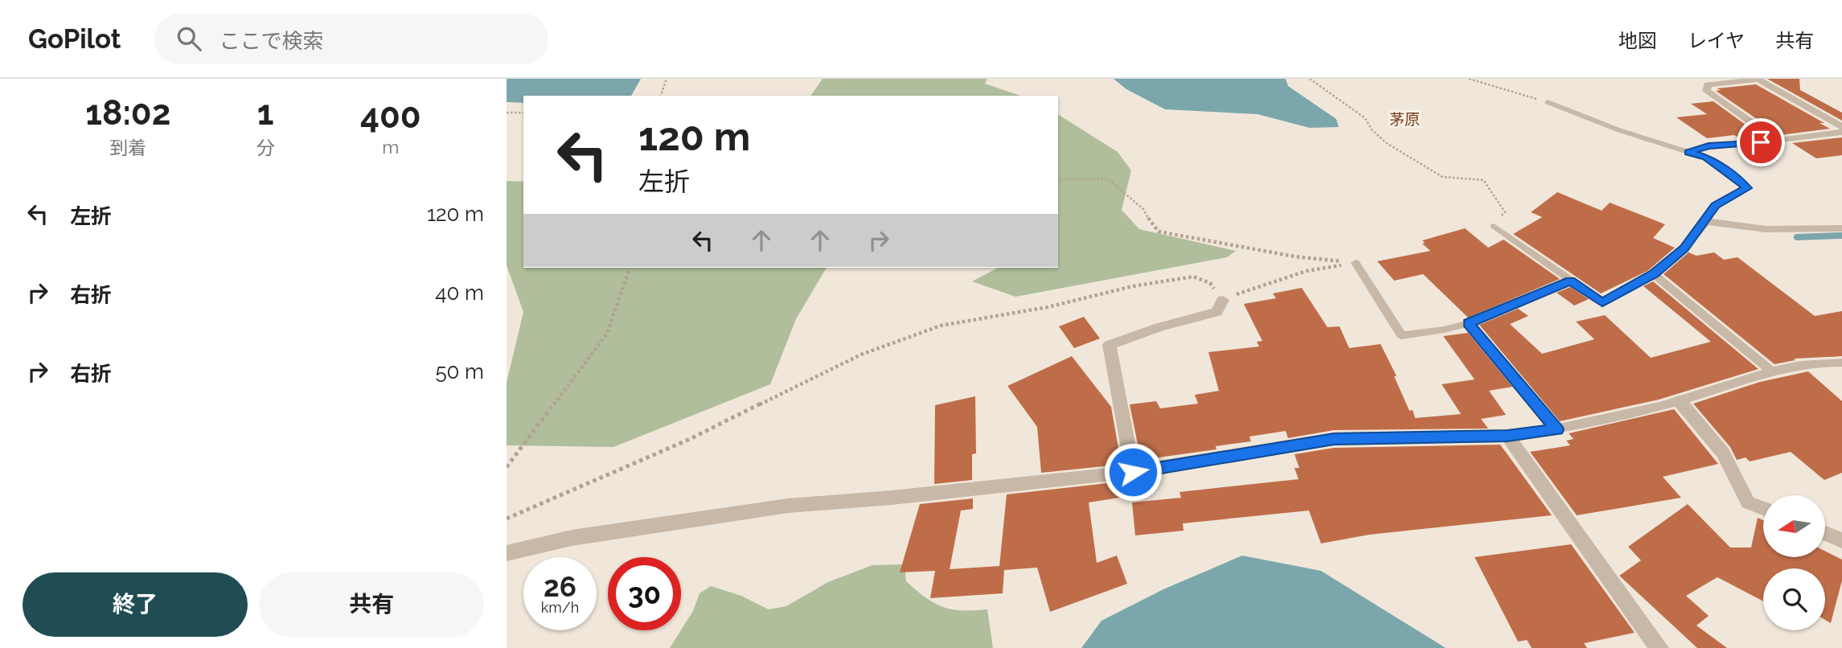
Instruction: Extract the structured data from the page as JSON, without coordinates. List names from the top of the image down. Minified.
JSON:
{"districts":["茅原"],"north":"left","page":{"header":"GoPilot","search":"ここで検索","nav":["地図","レイヤ","共有"],"eta":["18:02","到着","1","分","400","m"],"turn":["120 m","左折"],"list":[{"name":"左折","value":"120 m"},{"name":"右折","value":"40 m"},{"name":"右折","value":"50 m"}],"speed":"26 km/h","limit":"30","buttons":["終了","共有"]}}
